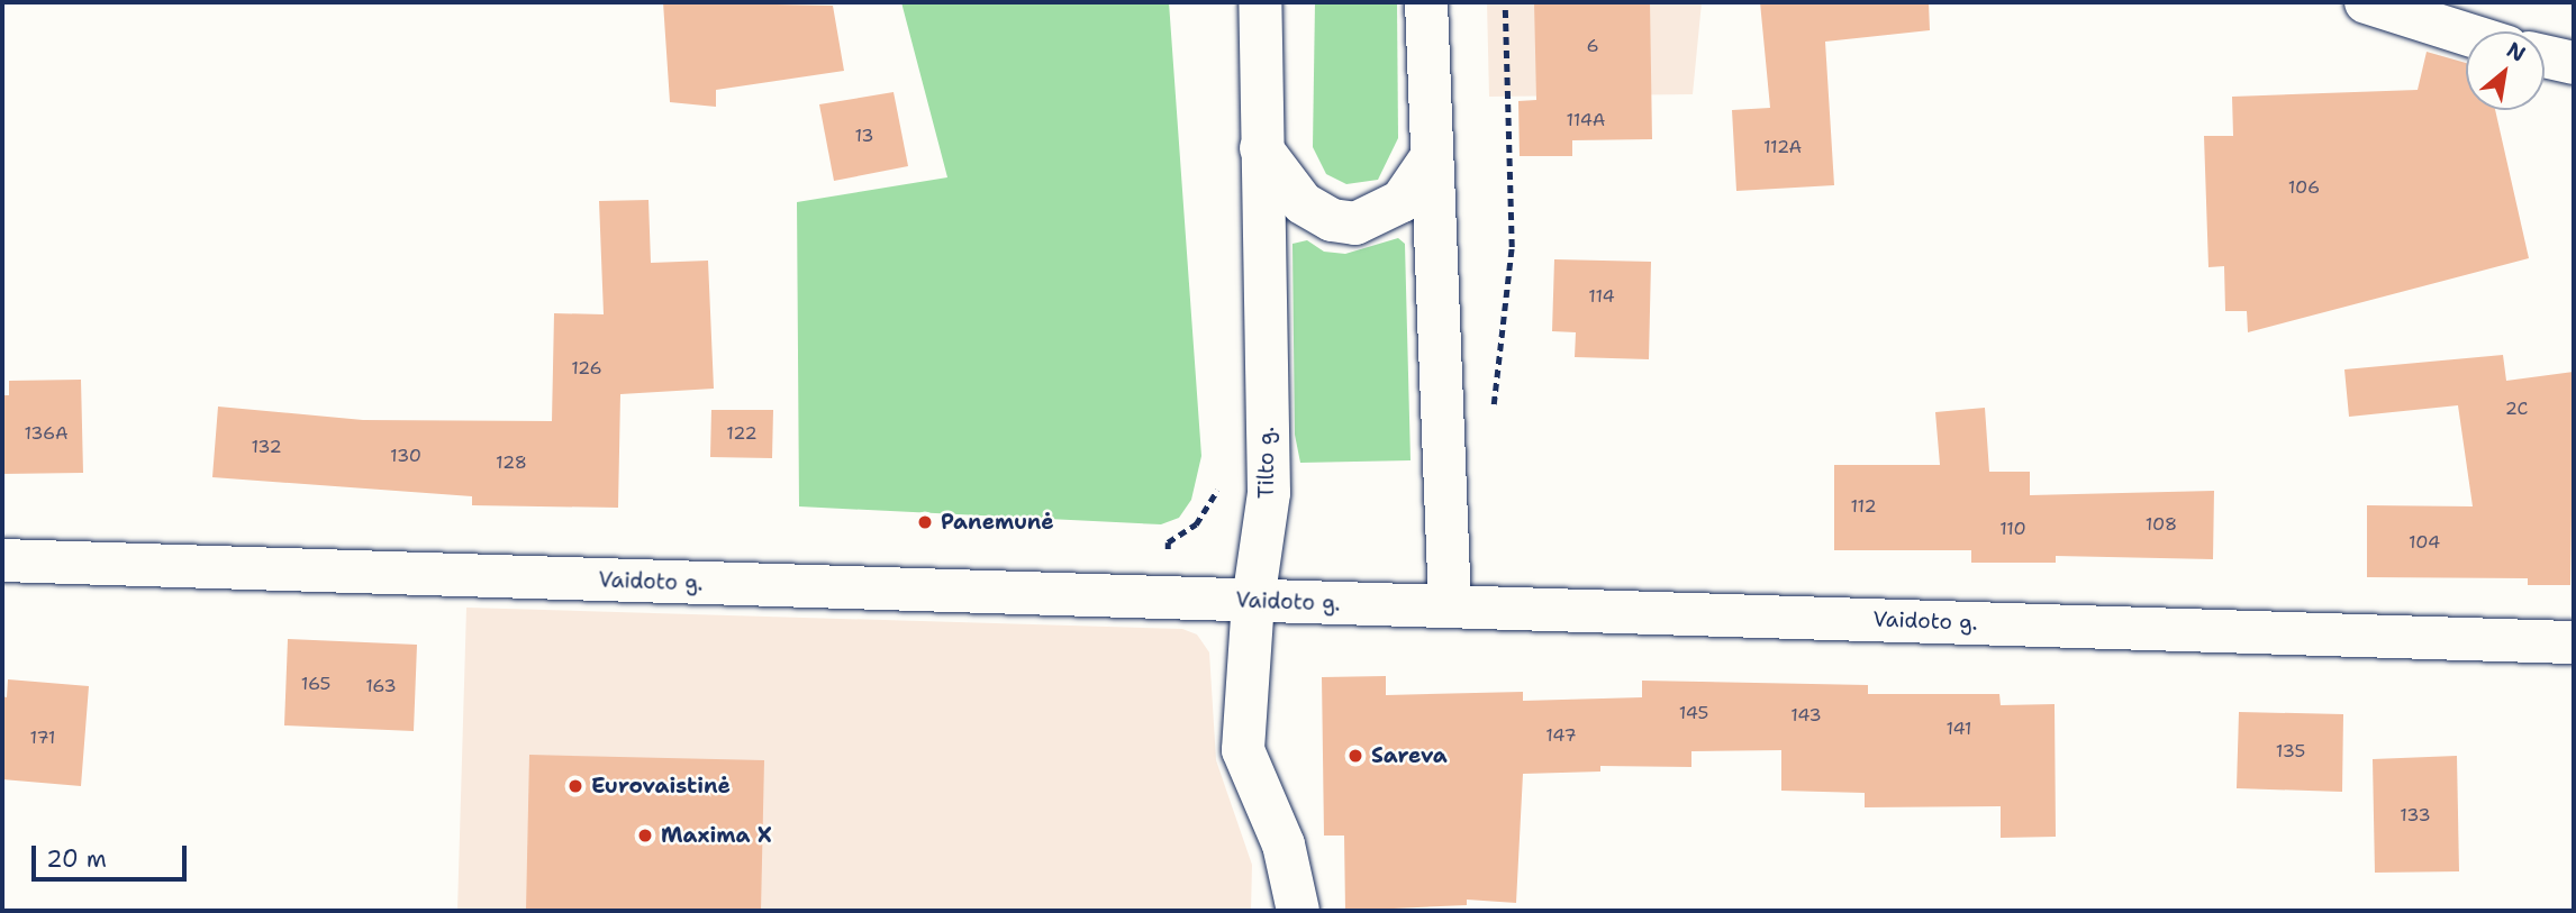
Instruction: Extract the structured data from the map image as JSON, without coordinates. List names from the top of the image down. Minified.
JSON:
{"streets":{"main road":["Tilto g.","Vaidoto g."]},"crossings":[["Tilto g.","Vaidoto g."]],"places":["Panemunė","Sareva","Eurovaistinė","Maxima X"],"house_numbers":["6","114A","13","112A","106","114","126","2C","136A","122","132","130","128","112","108","110","104","165","163","145","143","141","147","171","135","133"],"scale_bar":"20 m","north":"top right"}
